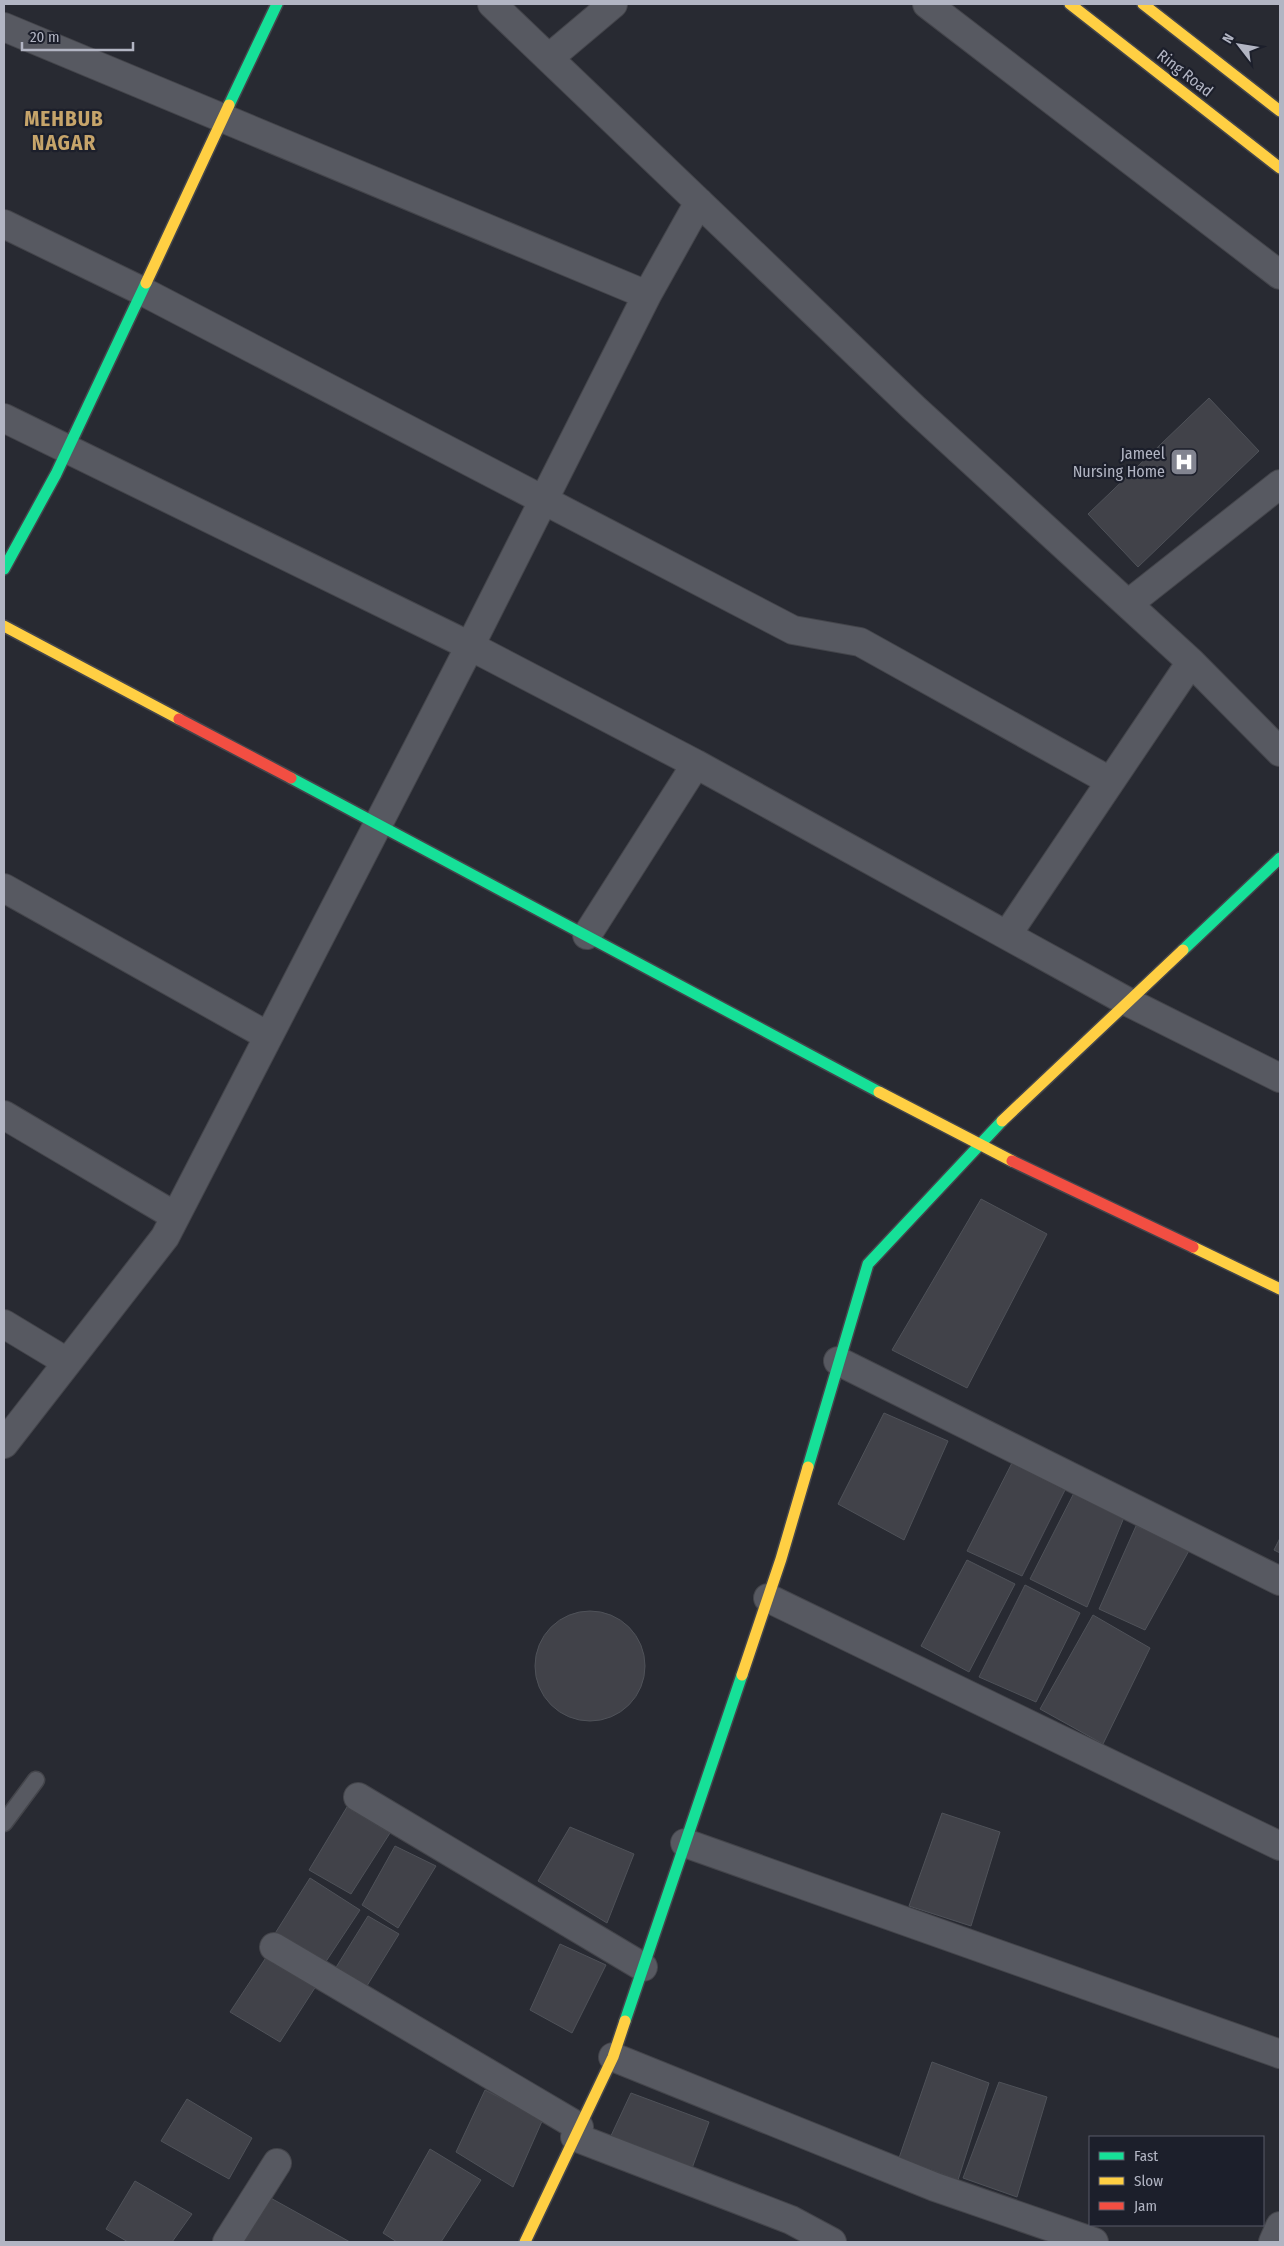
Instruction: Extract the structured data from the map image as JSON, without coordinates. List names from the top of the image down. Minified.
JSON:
{"streets":{"main road":["Ring Road"]},"districts":["MEHBUB NAGAR"],"places":{"hospital":["Jameel Nursing Home"]},"legend":["Fast","Slow","Jam"],"scale_bar":"20 m","north":"top left"}
